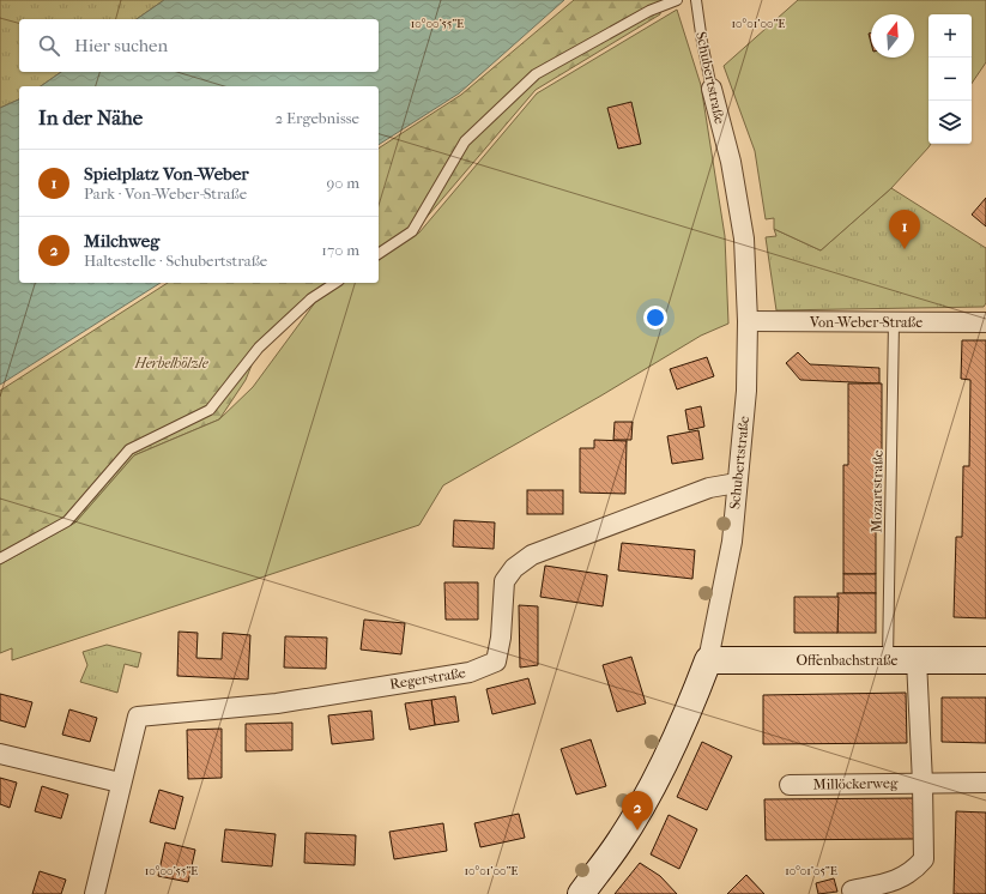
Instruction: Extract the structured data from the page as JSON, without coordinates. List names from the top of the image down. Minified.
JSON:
{"streets":{"street":["Schubertstraße","Von-Weber-Straße","Offenbachstraße","Regerstraße","Millöckerweg"],"lane":["Mozartstraße"]},"crossings":[["Schubertstraße","Von-Weber-Straße"],["Schubertstraße","Offenbachstraße"],["Schubertstraße","Regerstraße"],["Von-Weber-Straße","Mozartstraße"],["Mozartstraße","Offenbachstraße"]],"parks":["Herbelhölzle"],"north":"top","page":{"map_buttons":["+","−"],"search":"Hier suchen","heading":["In der Nähe","2 Ergebnisse"],"list":[{"mark":"1","name":"Spielplatz Von-Weber","note":"Park · Von-Weber-Straße","value":"90 m"},{"mark":"2","name":"Milchweg","note":"Haltestelle · Schubertstraße","value":"170 m"}],"pins":["1","2"]},"coordinates":["10°00'55\"E","10°01'00\"E","10°01'05\"E"]}
